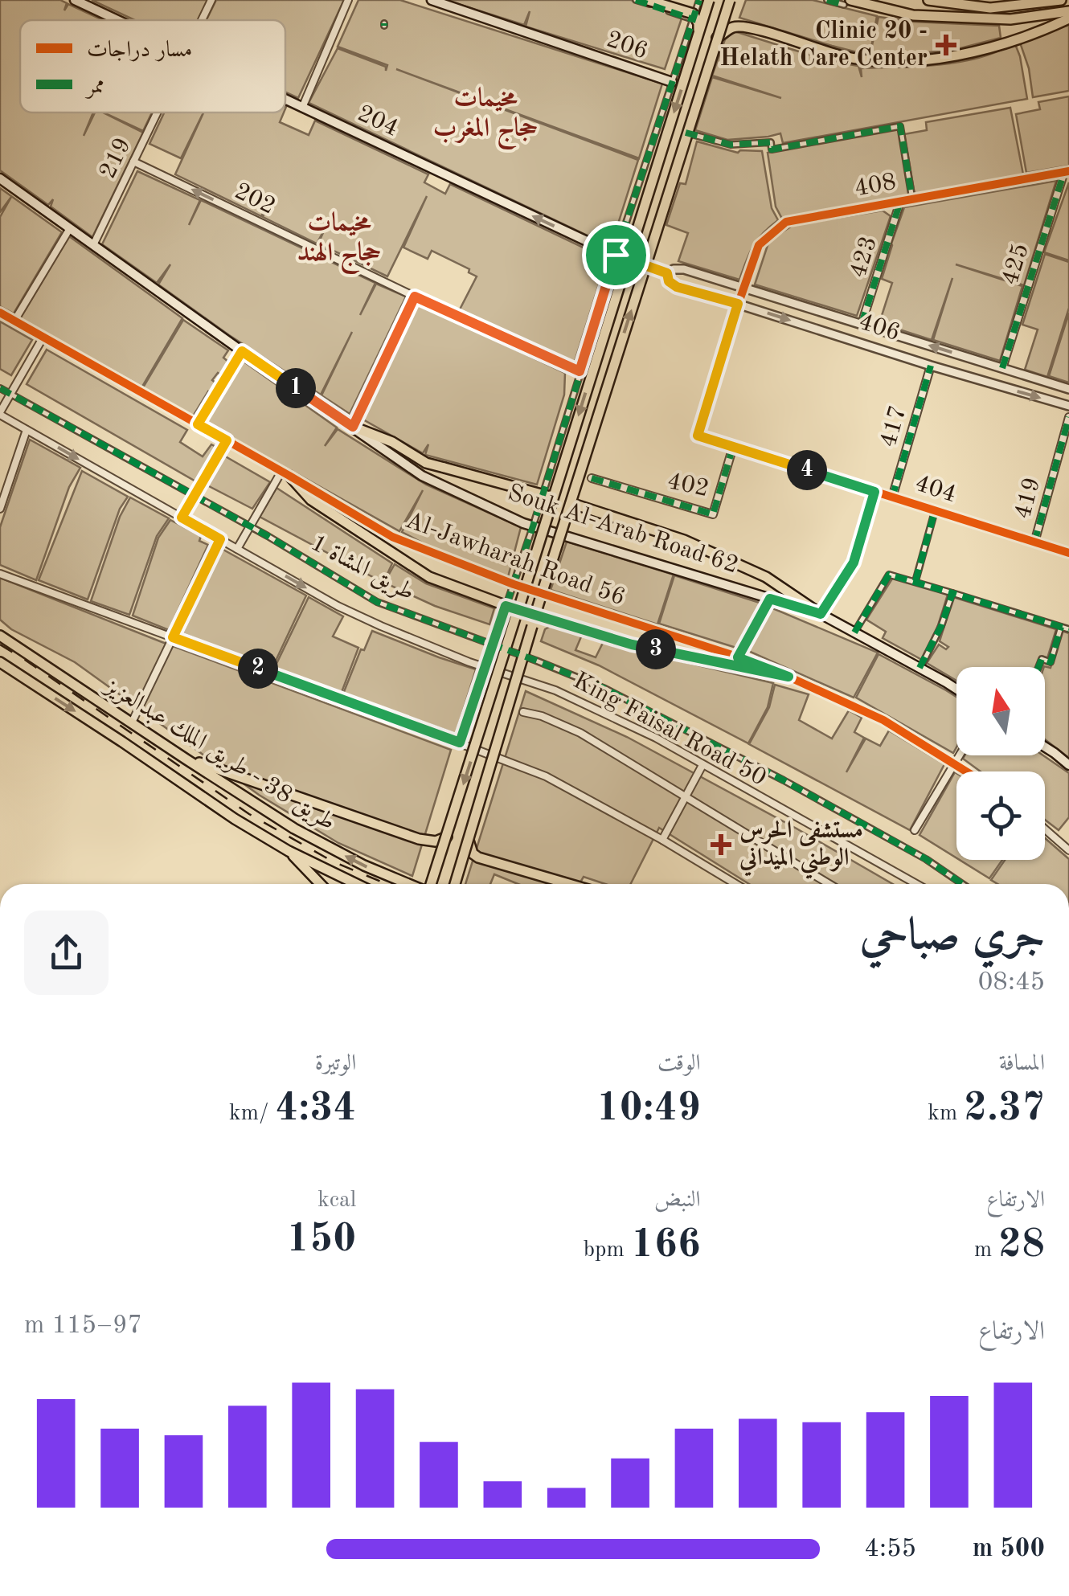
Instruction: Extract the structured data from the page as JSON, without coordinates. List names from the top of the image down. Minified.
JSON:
{"streets":{"main road":["206","204","Souk Al-Arab Road 62","طريق 38 - طريق الملك عبدالعزيز"],"street":["219","408","202","423","425","406","417","402","404","419","Al-Jawharah Road 56","طريق المشاة 1","King Faisal Road 50"]},"crossings":[["204","406"],["219","202"],["219","Souk Al-Arab Road 62"],["408","423"],["408","425"],["408","406"],["408","404"],["423","406"],["425","406"],["406","417"],["417","404"],["402","404"],["404","419"]],"one_way":["204","202","King Faisal Road 50"],"districts":["مخيمات حجاج المغرب","مخيمات حجاج الهند"],"places":{"health":["Clinic 20 - Helath Care Center","مستشفى الحرس الوطني الميداني"]},"legend":["مسار دراجات","ممر"],"north":"top","page":{"pins":["1","4","3","2"],"heading":["جري صباحي","08:45"],"stats":[["المسافة","2.37 km"],["الوقت","10:49"],["الوتيرة","4:34 /km"],["الارتفاع","28 m"],["النبض","166 bpm"],["kcal","150"]],"chart":["الارتفاع","97–115 m"],"list":[{"name":"500 m","note":"4:55"}]}}
